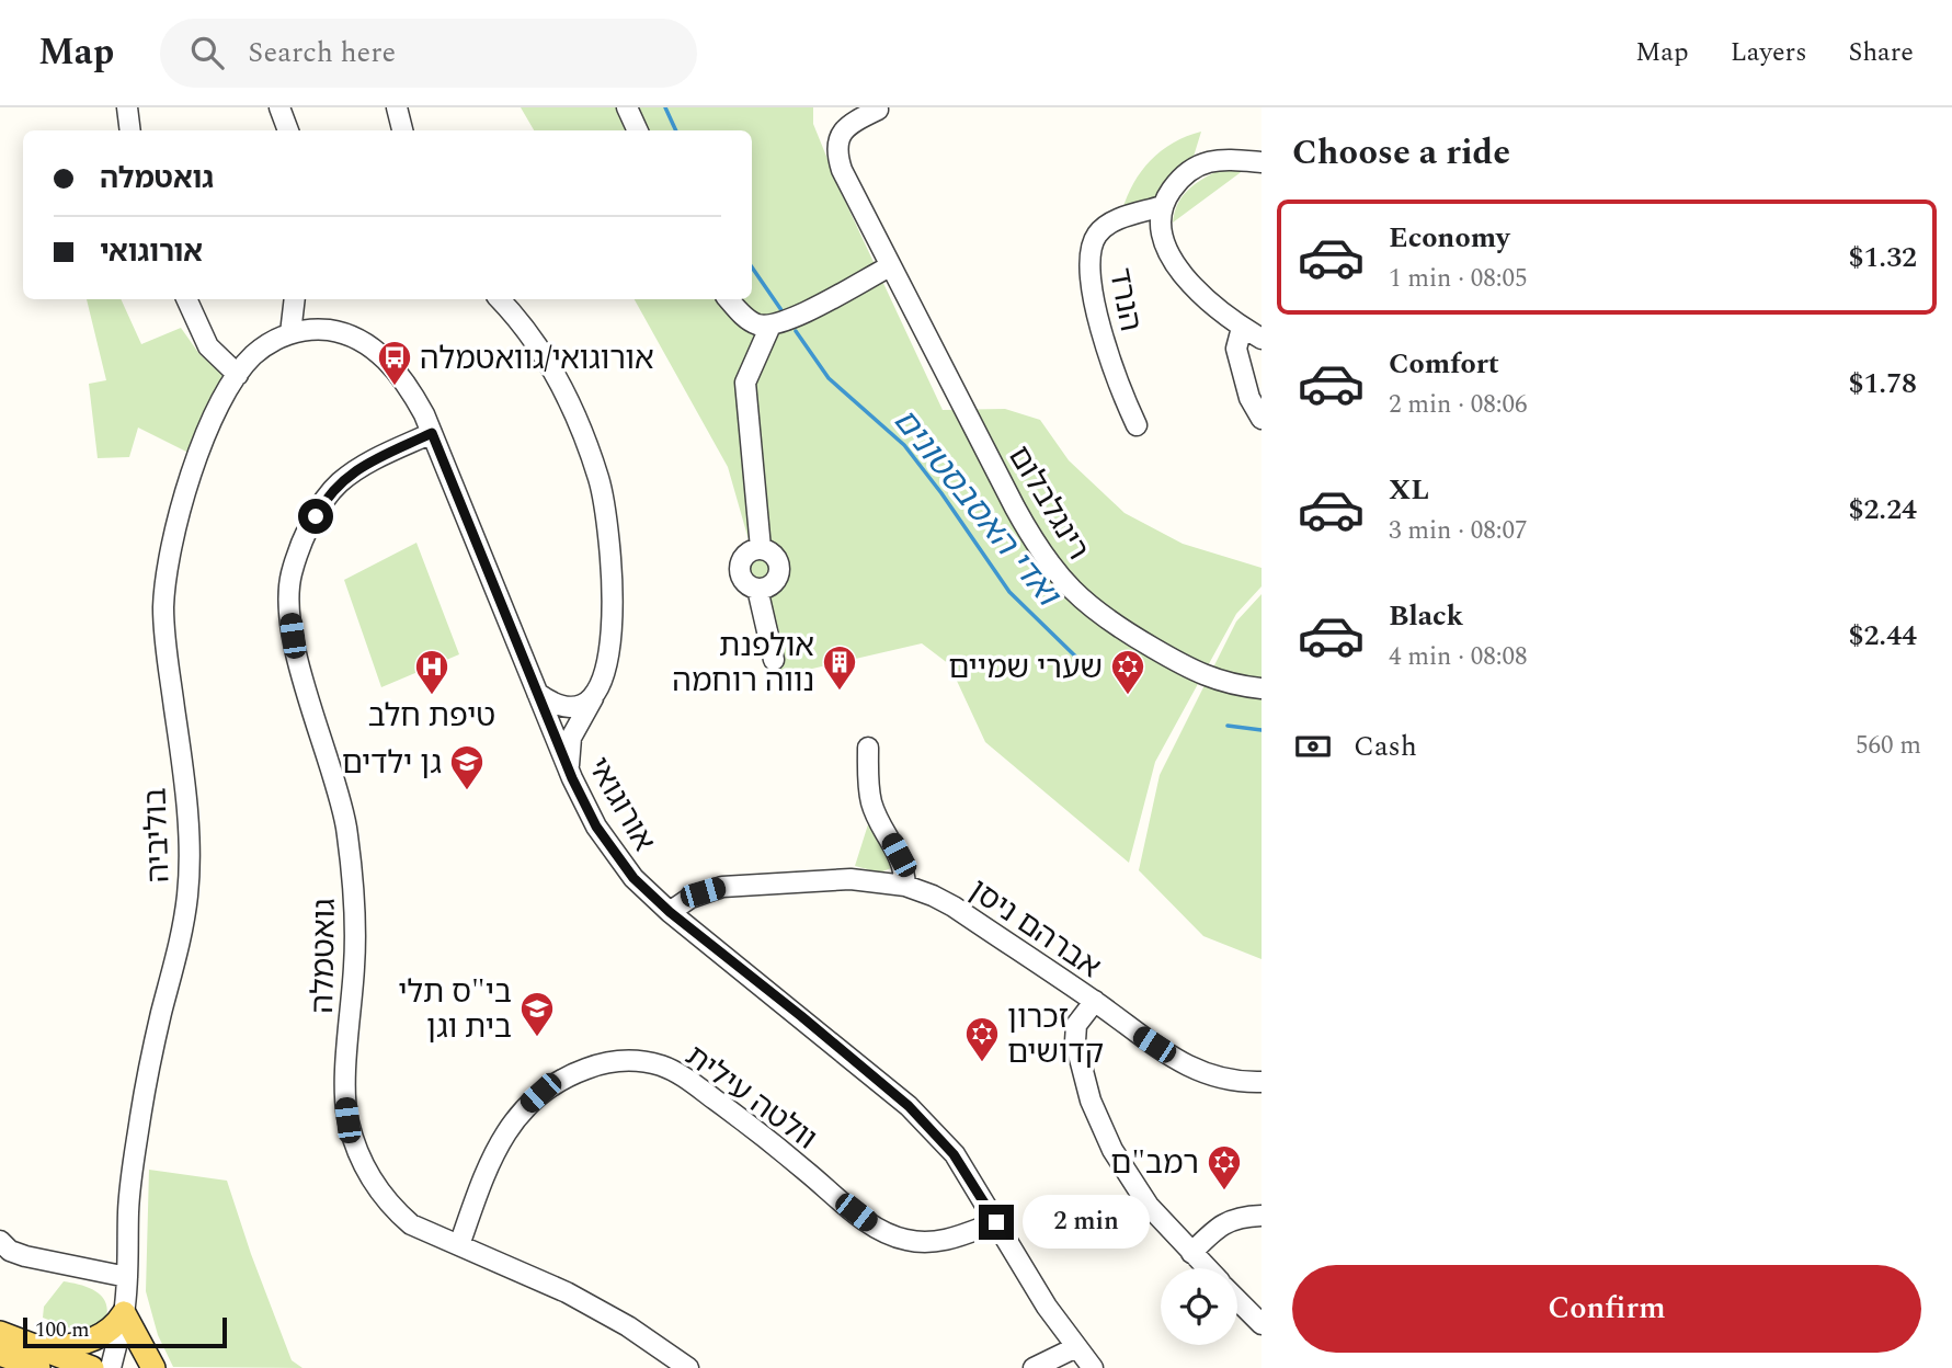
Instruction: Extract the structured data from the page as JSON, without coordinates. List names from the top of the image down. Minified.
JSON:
{"streets":{"street":["הנרד","רינגלבלום","אורוגואי","בוליביה","אברהם ניסן","גואטמלה","וולטה עילית"]},"crossings":[["אורוגואי","בוליביה"],["אורוגואי","אברהם ניסן"],["אורוגואי","גואטמלה"],["אורוגואי","וולטה עילית"],["גואטמלה","וולטה עילית"]],"water":["ואדי האסבסטונים"],"places":{"bus stop":["אורוגואי/גוואטמלה"],"building":["אולפנת נווה רוחמה"],"hospital":["טיפת חלב"],"synagogue":["שערי שמיים","זכרון קדושים","רמב\"ם"],"school or university":["גן ילדים","בי\"ס תלי בית וגן"]},"scale_bar":"100 m","page":{"header":"Map","search":"Search here","nav":["Map","Layers","Share"],"heading":"Choose a ride","banner":["גואטמלה","אורוגואי"],"list":[{"name":"Economy","note":"1 min · 08:05","value":"$1.32"},{"name":"Comfort","note":"2 min · 08:06","value":"$1.78"},{"name":"XL","note":"3 min · 08:07","value":"$2.24"},{"name":"Black","note":"4 min · 08:08","value":"$2.44"}],"pay":["Cash","560 m"],"bubble":"2 min","buttons":"Confirm","scale":"100 m"}}
